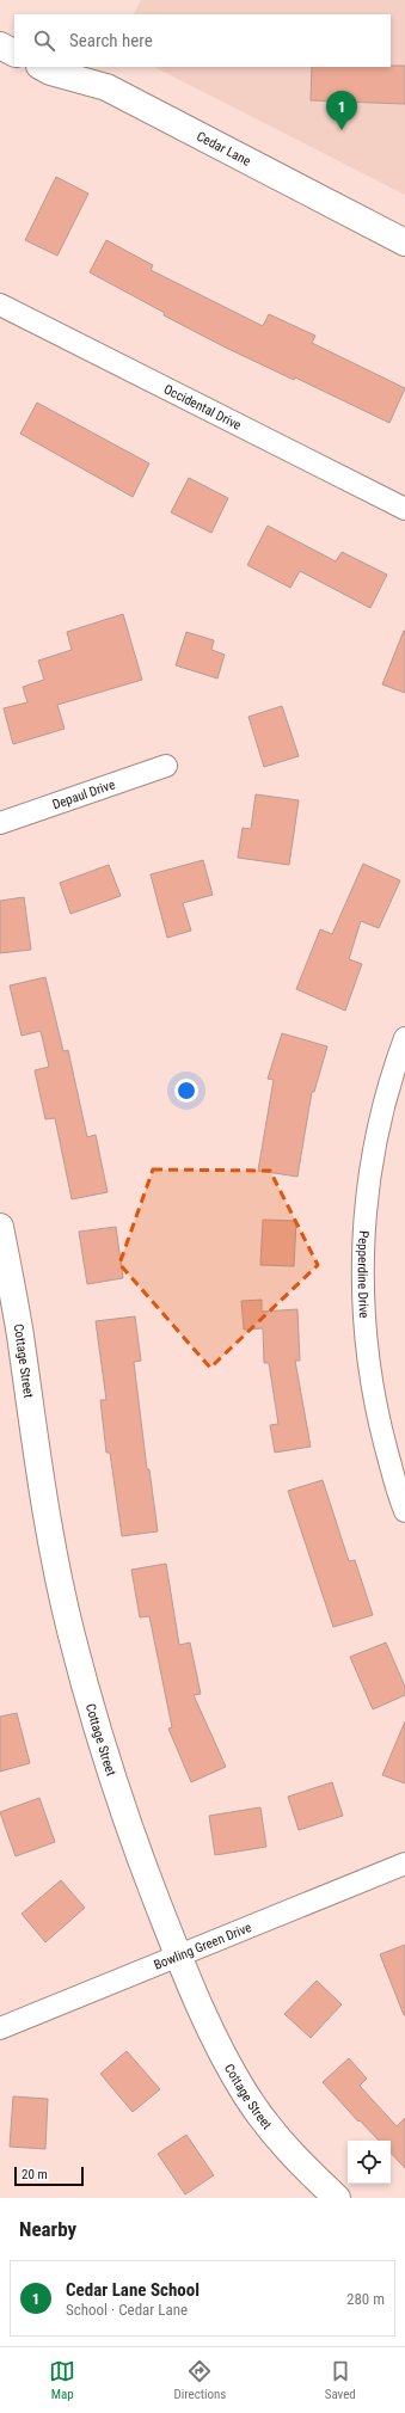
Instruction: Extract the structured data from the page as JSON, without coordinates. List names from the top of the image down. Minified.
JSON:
{"streets":{"street":["Cedar Lane","Occidental Drive","Depaul Drive","Pepperdine Drive","Cottage Street","Bowling Green Drive"]},"crossings":[["Cottage Street","Bowling Green Drive"]],"scale_bar":"20 m","page":{"search":"Search here","pins":"1","scale":"20 m","heading":"Nearby","list":[{"mark":"1","name":"Cedar Lane School","note":"School · Cedar Lane","value":"280 m"}],"nav":["Map","Directions","Saved"]}}
